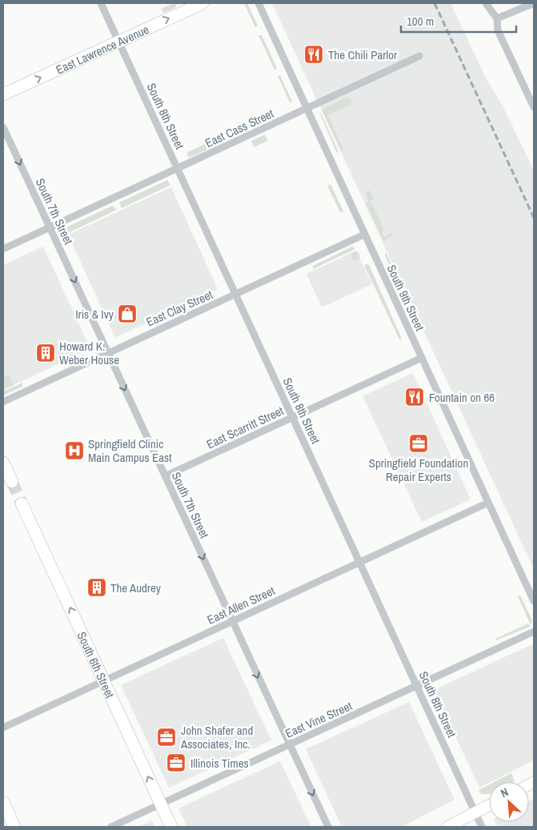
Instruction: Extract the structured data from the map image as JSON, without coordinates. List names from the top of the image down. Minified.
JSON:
{"streets":{"main road":["East Lawrence Avenue","South 6th Street"],"street":["South 8th Street","East Cass Street","South 7th Street","South 9th Street","East Clay Street","East Scarritt Street","East Allen Street","East Vine Street"]},"crossings":[["East Lawrence Avenue","South 8th Street"],["South 8th Street","East Cass Street"],["South 8th Street","East Clay Street"],["South 8th Street","East Scarritt Street"],["South 8th Street","East Allen Street"],["South 8th Street","East Vine Street"],["East Cass Street","South 7th Street"],["East Cass Street","South 9th Street"],["South 7th Street","East Clay Street"],["South 7th Street","East Scarritt Street"],["South 7th Street","East Allen Street"],["South 7th Street","East Vine Street"],["South 9th Street","East Clay Street"],["South 9th Street","East Scarritt Street"],["South 9th Street","East Allen Street"],["East Allen Street","South 6th Street"],["South 6th Street","East Vine Street"]],"one_way":["East Lawrence Avenue","South 7th Street","South 6th Street"],"places":{"restaurant":["The Chili Parlor","Fountain on 66"],"shop":["Iris & Ivy"],"building":["Howard K. Weber House","The Audrey"],"office":["Springfield Foundation Repair Experts","John Shafer and Associates, Inc.","Illinois Times"],"hospital":["Springfield Clinic Main Campus East"]},"scale_bar":"100 m","north":"top left"}
